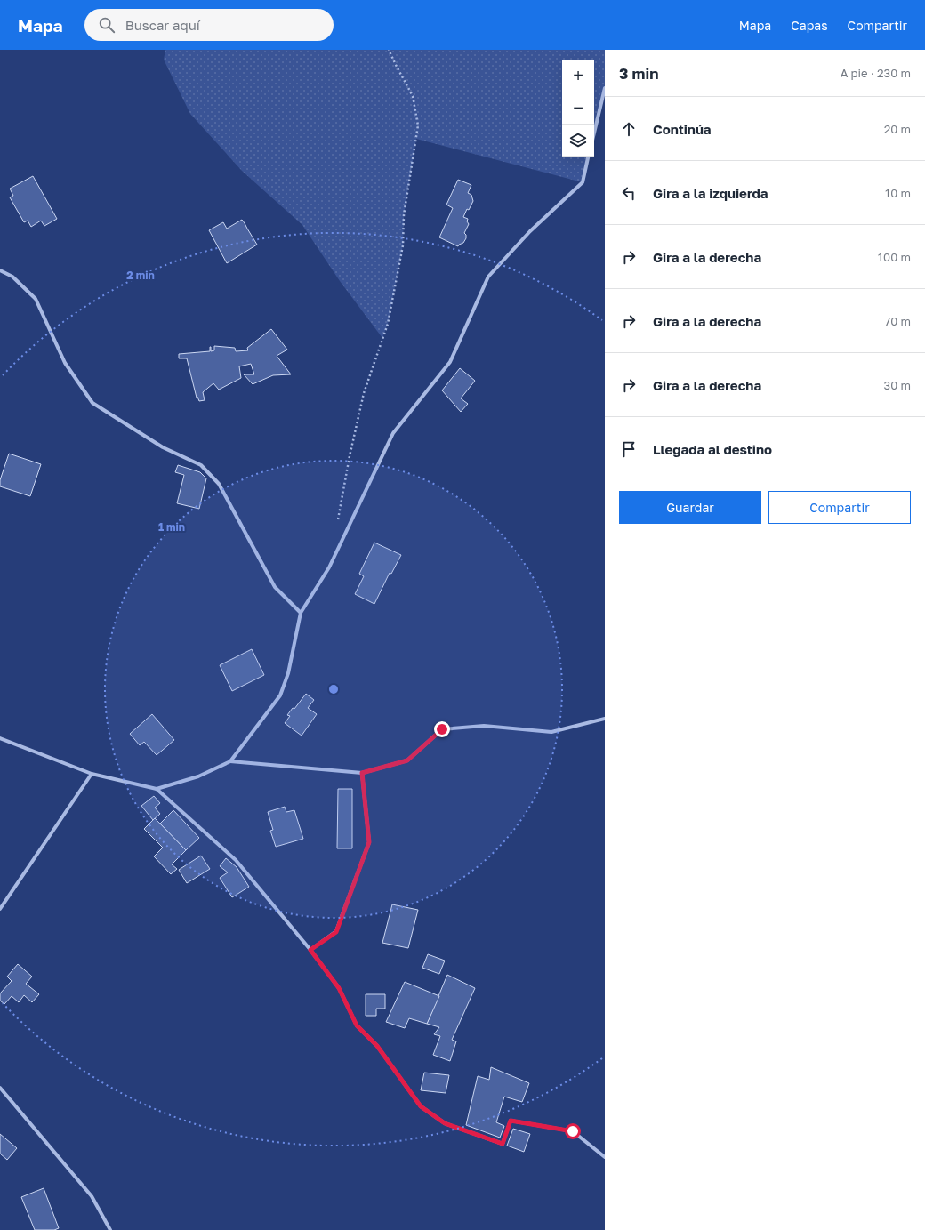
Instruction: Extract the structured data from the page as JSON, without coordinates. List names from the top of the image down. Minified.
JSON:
{"page":{"header":"Mapa","search":"Buscar aquí","nav":["Mapa","Capas","Compartir"],"heading":["3 min","A pie · 230 m"],"map_buttons":["+","−"],"list":[["Continúa","20 m"],["Gira a la izquierda","10 m"],["Gira a la derecha","100 m"],["Gira a la derecha","70 m"],["Gira a la derecha","30 m"],"Llegada al destino"],"buttons":["Guardar","Compartir"]},"rings":["2 min","1 min"]}
